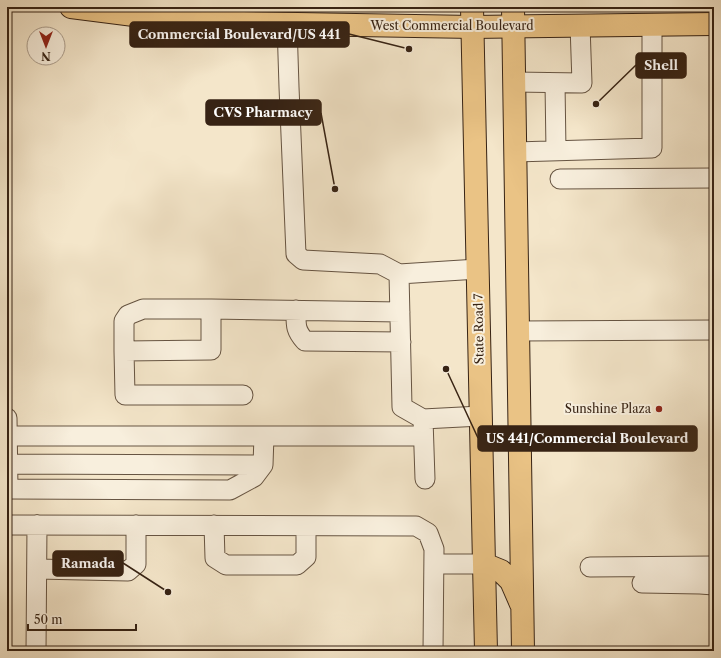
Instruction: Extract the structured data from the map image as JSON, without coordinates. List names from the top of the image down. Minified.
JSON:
{"streets":{"main road":["West Commercial Boulevard","State Road 7"]},"crossings":[["West Commercial Boulevard","State Road 7"]],"places":["Commercial Boulevard/US 441","Shell","CVS Pharmacy","US 441/Commercial Boulevard","Sunshine Plaza","Ramada"],"scale_bar":"50 m","north":"bottom"}
